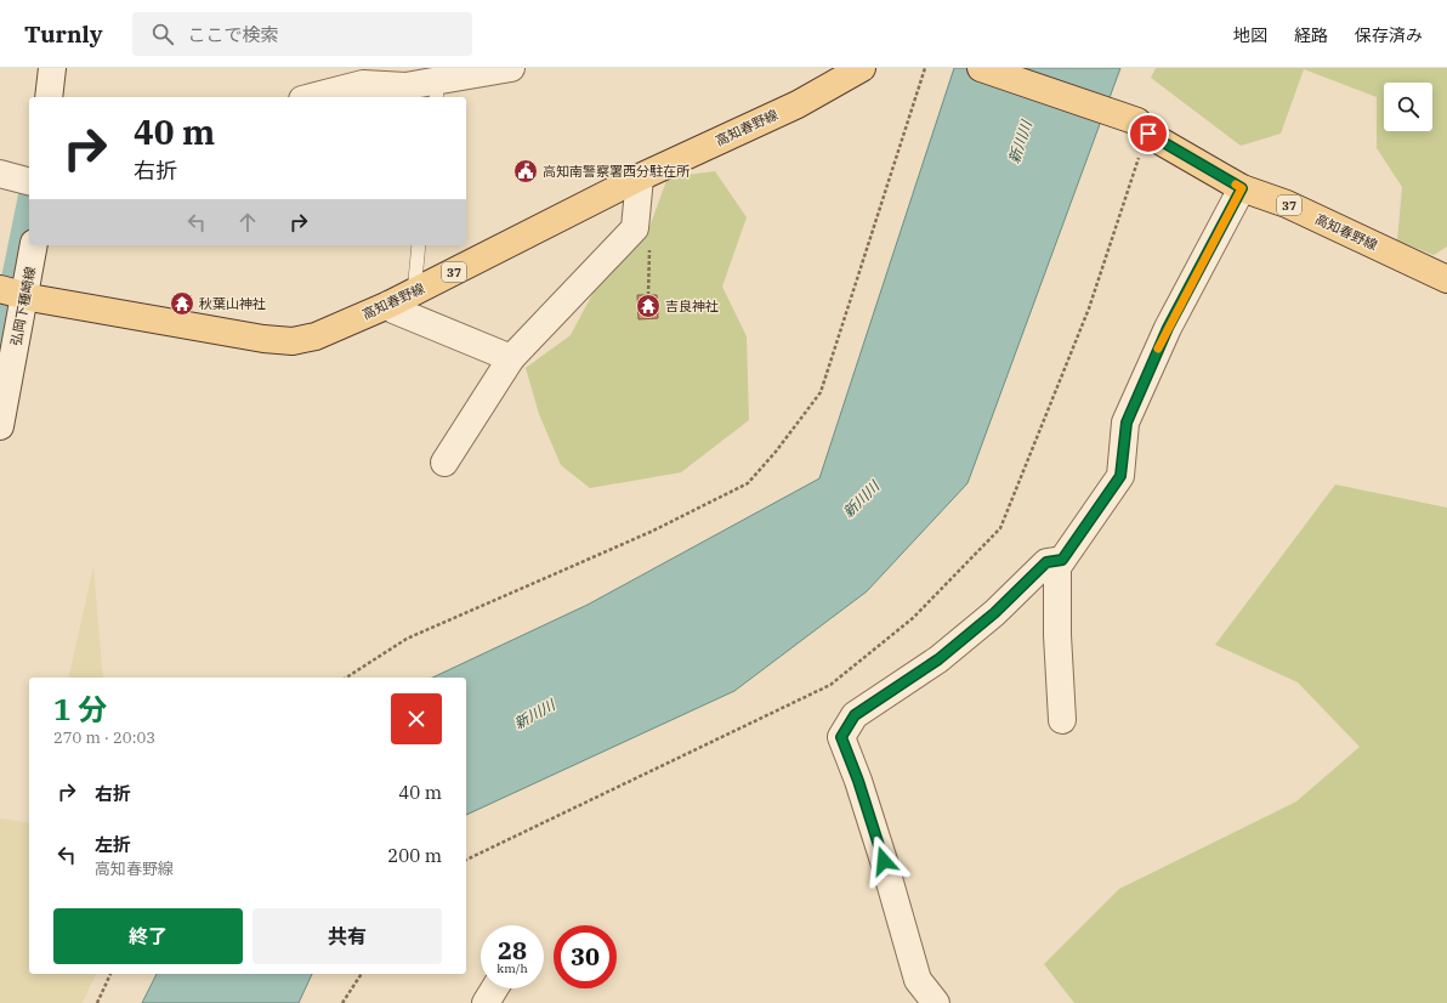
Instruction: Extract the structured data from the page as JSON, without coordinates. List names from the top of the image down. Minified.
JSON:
{"streets":{"main road":["高知春野線","37"],"street":["弘岡下種崎線"]},"crossings":[["高知春野線","弘岡下種崎線"]],"water":["新川川"],"places":{"public building":["高知南警察署西分駐在所"],"temple":["秋葉山神社","吉良神社"]},"page":{"header":"Turnly","search":"ここで検索","nav":["地図","経路","保存済み"],"turn":["40 m","右折"],"heading":["1 分","270 m · 20:03"],"list":[{"name":"右折","value":"40 m"},{"name":"左折","note":"高知春野線","value":"200 m"}],"buttons":["終了","共有"],"speed":"28 km/h","limit":"30"}}
